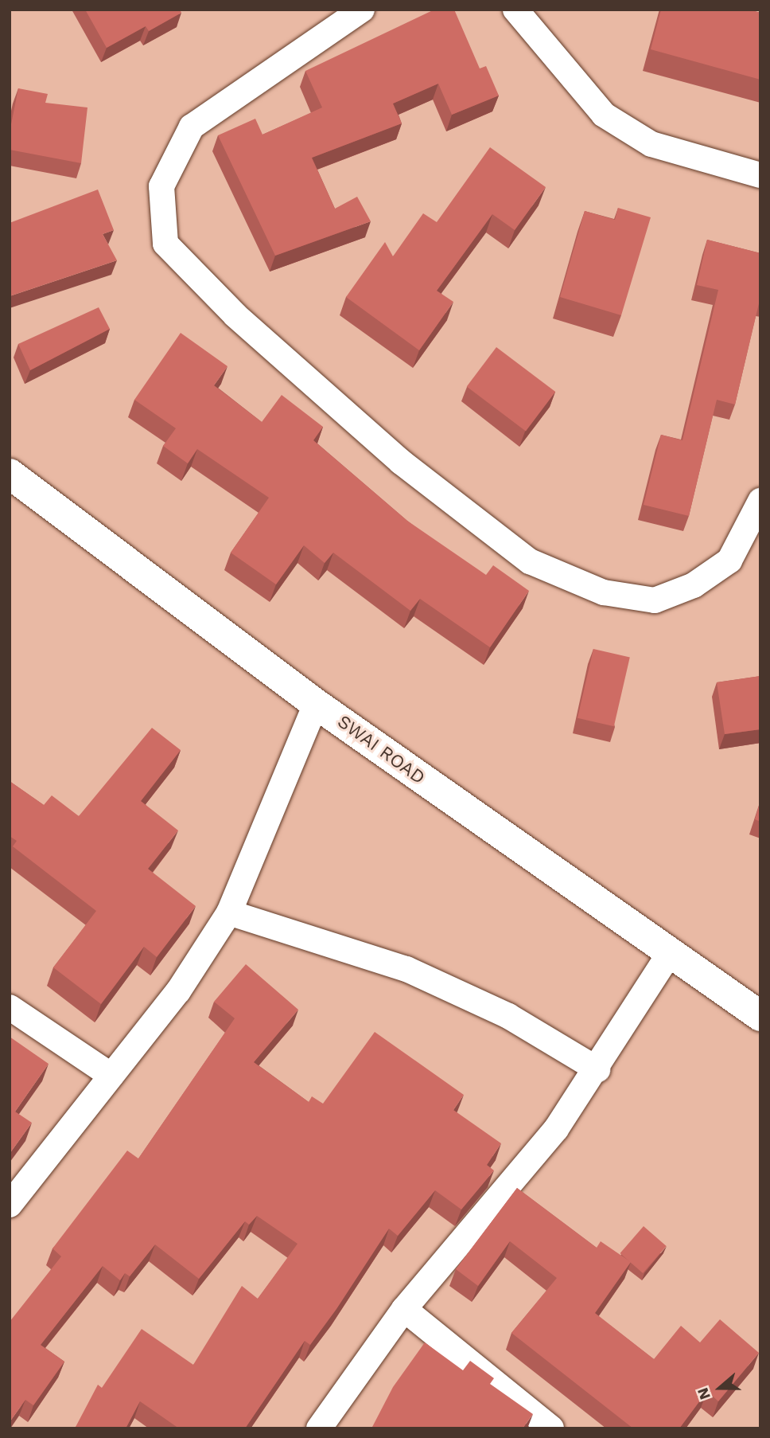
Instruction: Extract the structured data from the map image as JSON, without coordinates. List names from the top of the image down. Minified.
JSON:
{"streets":{"street":["SWAI ROAD"]},"north":"left"}
